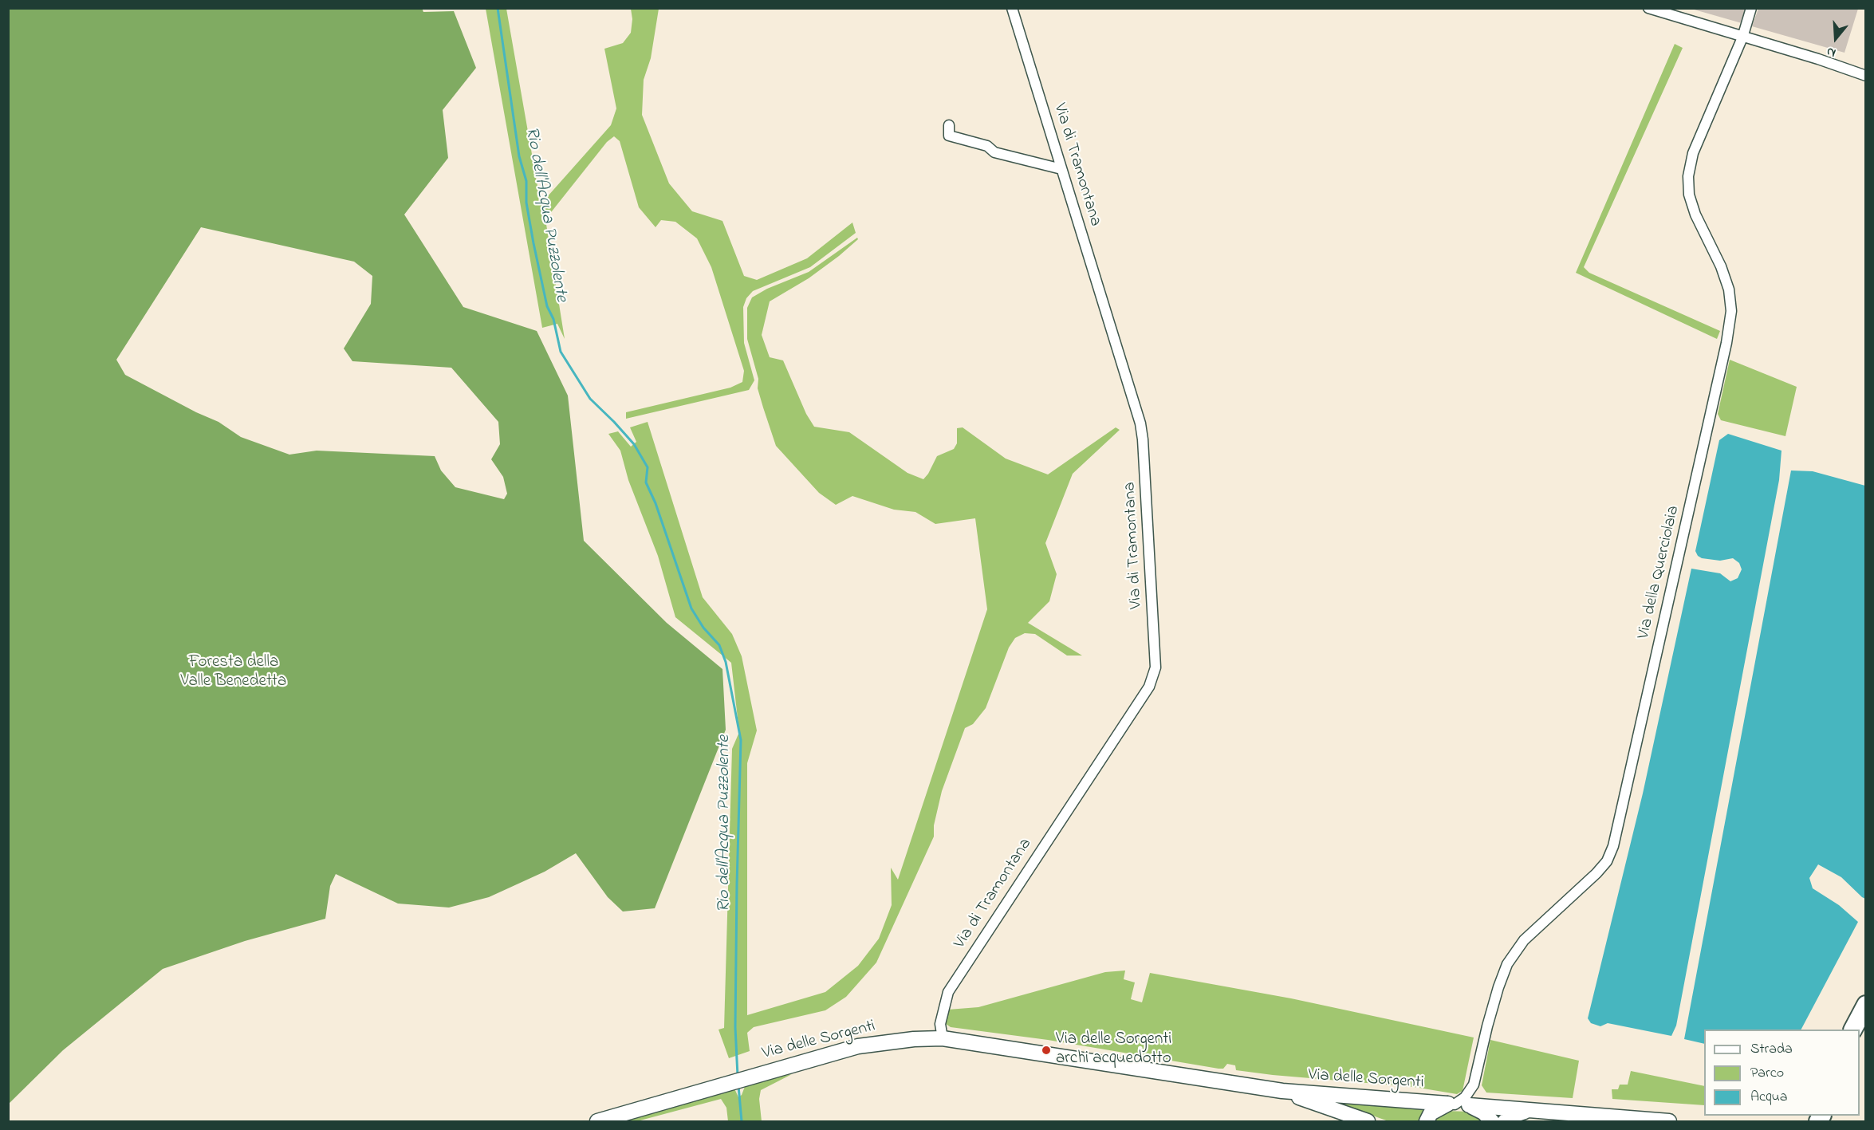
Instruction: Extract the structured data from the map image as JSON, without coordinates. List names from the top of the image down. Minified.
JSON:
{"streets":{"main road":["Via delle Sorgenti"],"street":["Via di Tramontana","Via della Querciolaia"]},"crossings":[["Via di Tramontana","Via delle Sorgenti"],["Via della Querciolaia","Via delle Sorgenti"]],"water":["Rio dell'Acqua Puzzolente"],"parks":["Foresta della Valle Benedetta"],"places":["Via delle Sorgenti archi acquedotto"],"legend":["Strada","Parco","Acqua"],"north":"bottom"}
